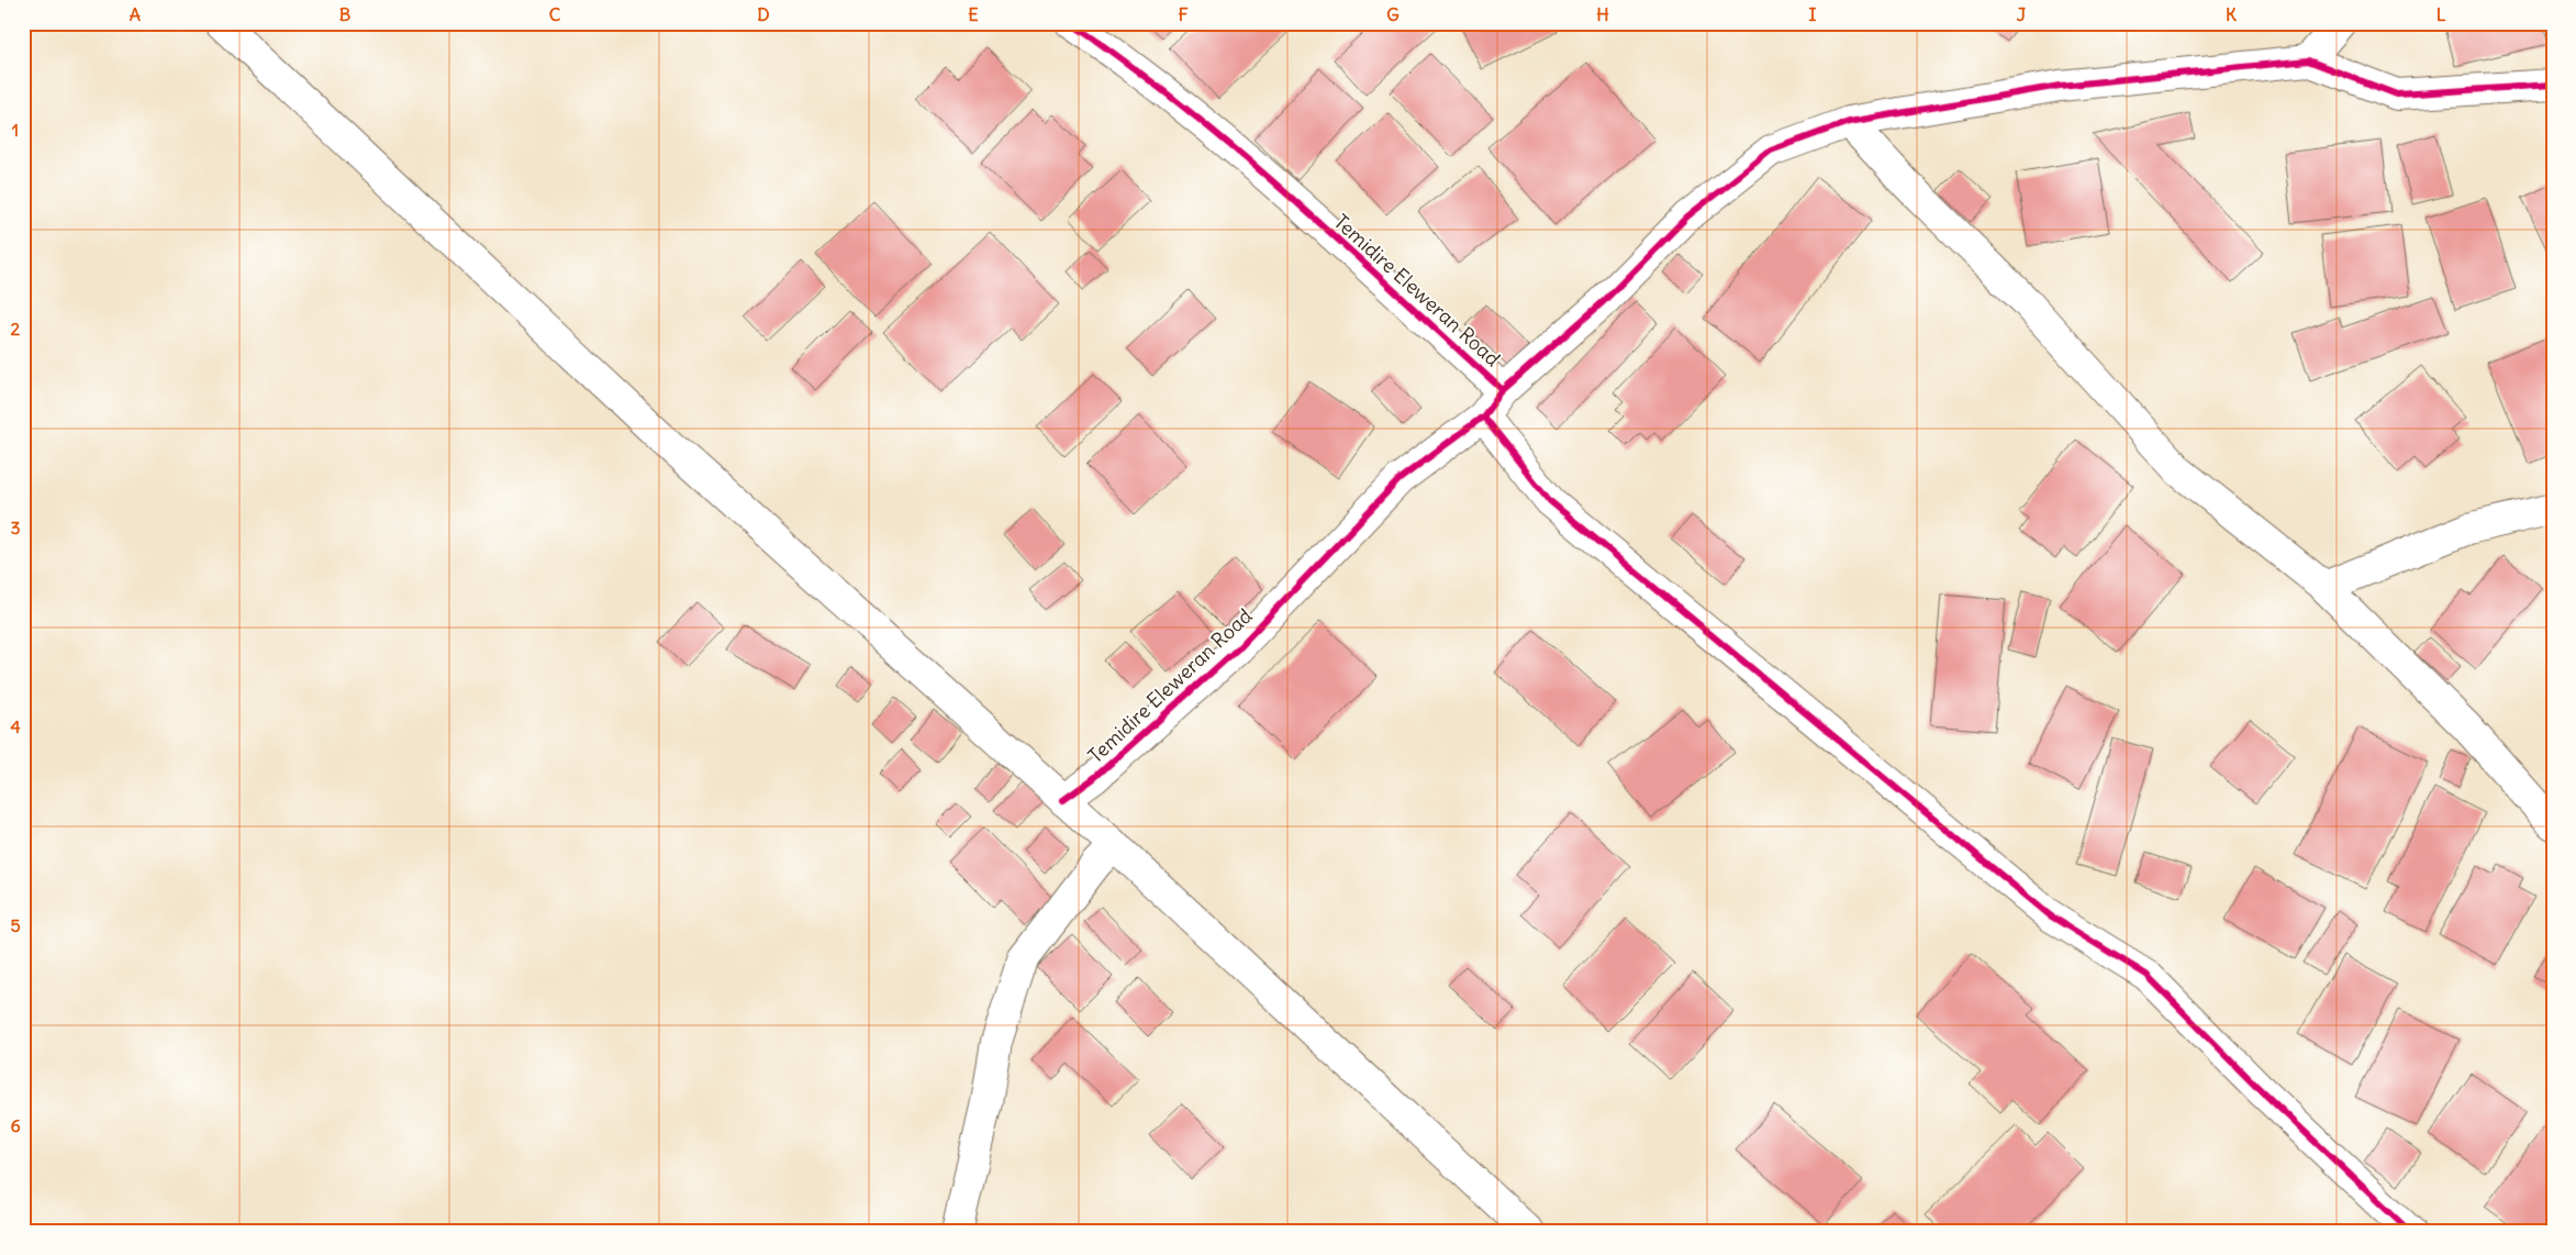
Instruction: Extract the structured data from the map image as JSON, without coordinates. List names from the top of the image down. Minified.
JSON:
{"streets":{"street":["Temidire Eleweran Road"]},"grid":{"columns":["A","B","C","D","E","F","G","H","I","J","K","L"],"rows":["1","2","3","4","5","6"]}}
